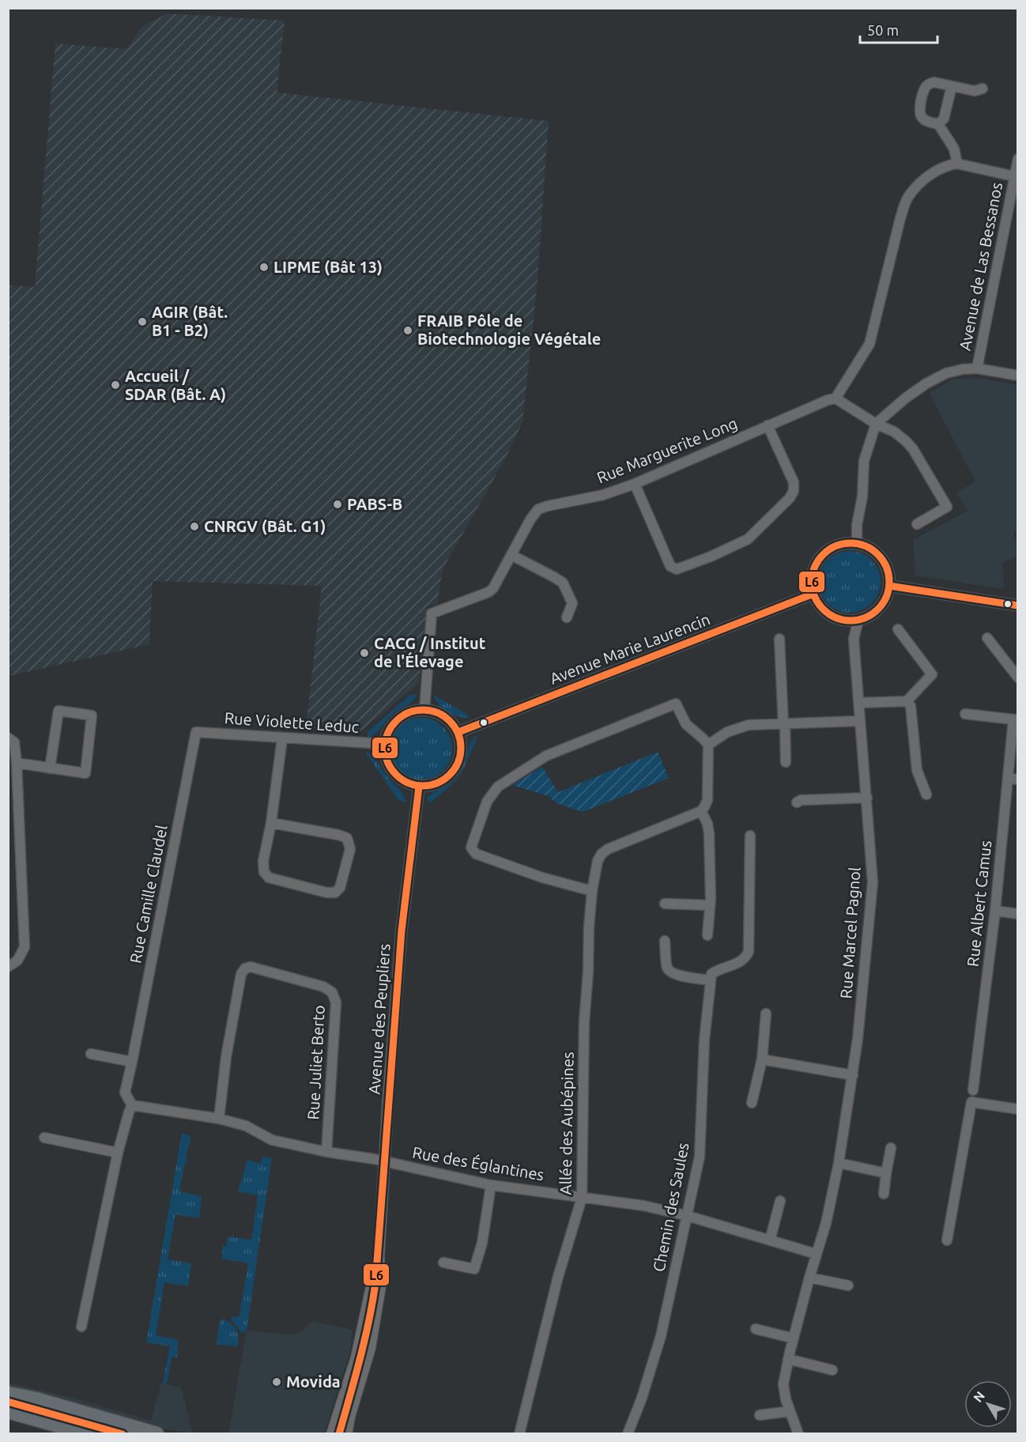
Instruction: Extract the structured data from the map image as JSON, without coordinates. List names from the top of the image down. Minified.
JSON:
{"streets":{"street":["Avenue de Las Bessanos","Rue Marguerite Long","Avenue Marie Laurencin","Rue Violette Leduc","Rue Camille Claudel","Rue Albert Camus","Rue Marcel Pagnol","Avenue des Peupliers","Rue Juliet Berto","Allée des Aubépines","Rue des Églantines","Chemin des Saules"]},"crossings":[["Rue Marguerite Long","Avenue Marie Laurencin"],["Rue Marguerite Long","Rue Violette Leduc"],["Rue Marguerite Long","Avenue des Peupliers"],["Avenue Marie Laurencin","Rue Violette Leduc"],["Avenue Marie Laurencin","Rue Marcel Pagnol"],["Avenue Marie Laurencin","Avenue des Peupliers"],["Rue Violette Leduc","Rue Camille Claudel"],["Rue Violette Leduc","Avenue des Peupliers"],["Rue Camille Claudel","Rue des Églantines"],["Rue Marcel Pagnol","Rue des Églantines"],["Avenue des Peupliers","Rue des Églantines"],["Rue Juliet Berto","Rue des Églantines"],["Allée des Aubépines","Rue des Églantines"],["Rue des Églantines","Chemin des Saules"]],"places":["LIPME (Bât 13)","AGIR (Bât. B1 - B2)","FRAIB Pôle de Biotechnologie Végétale","Accueil / SDAR (Bât. A)","PABS-B","CNRGV (Bât. G1)","CACG / Institut de l'Élevage","Movida"],"lines":["transit line L6"],"scale_bar":"50 m","north":"top left"}
